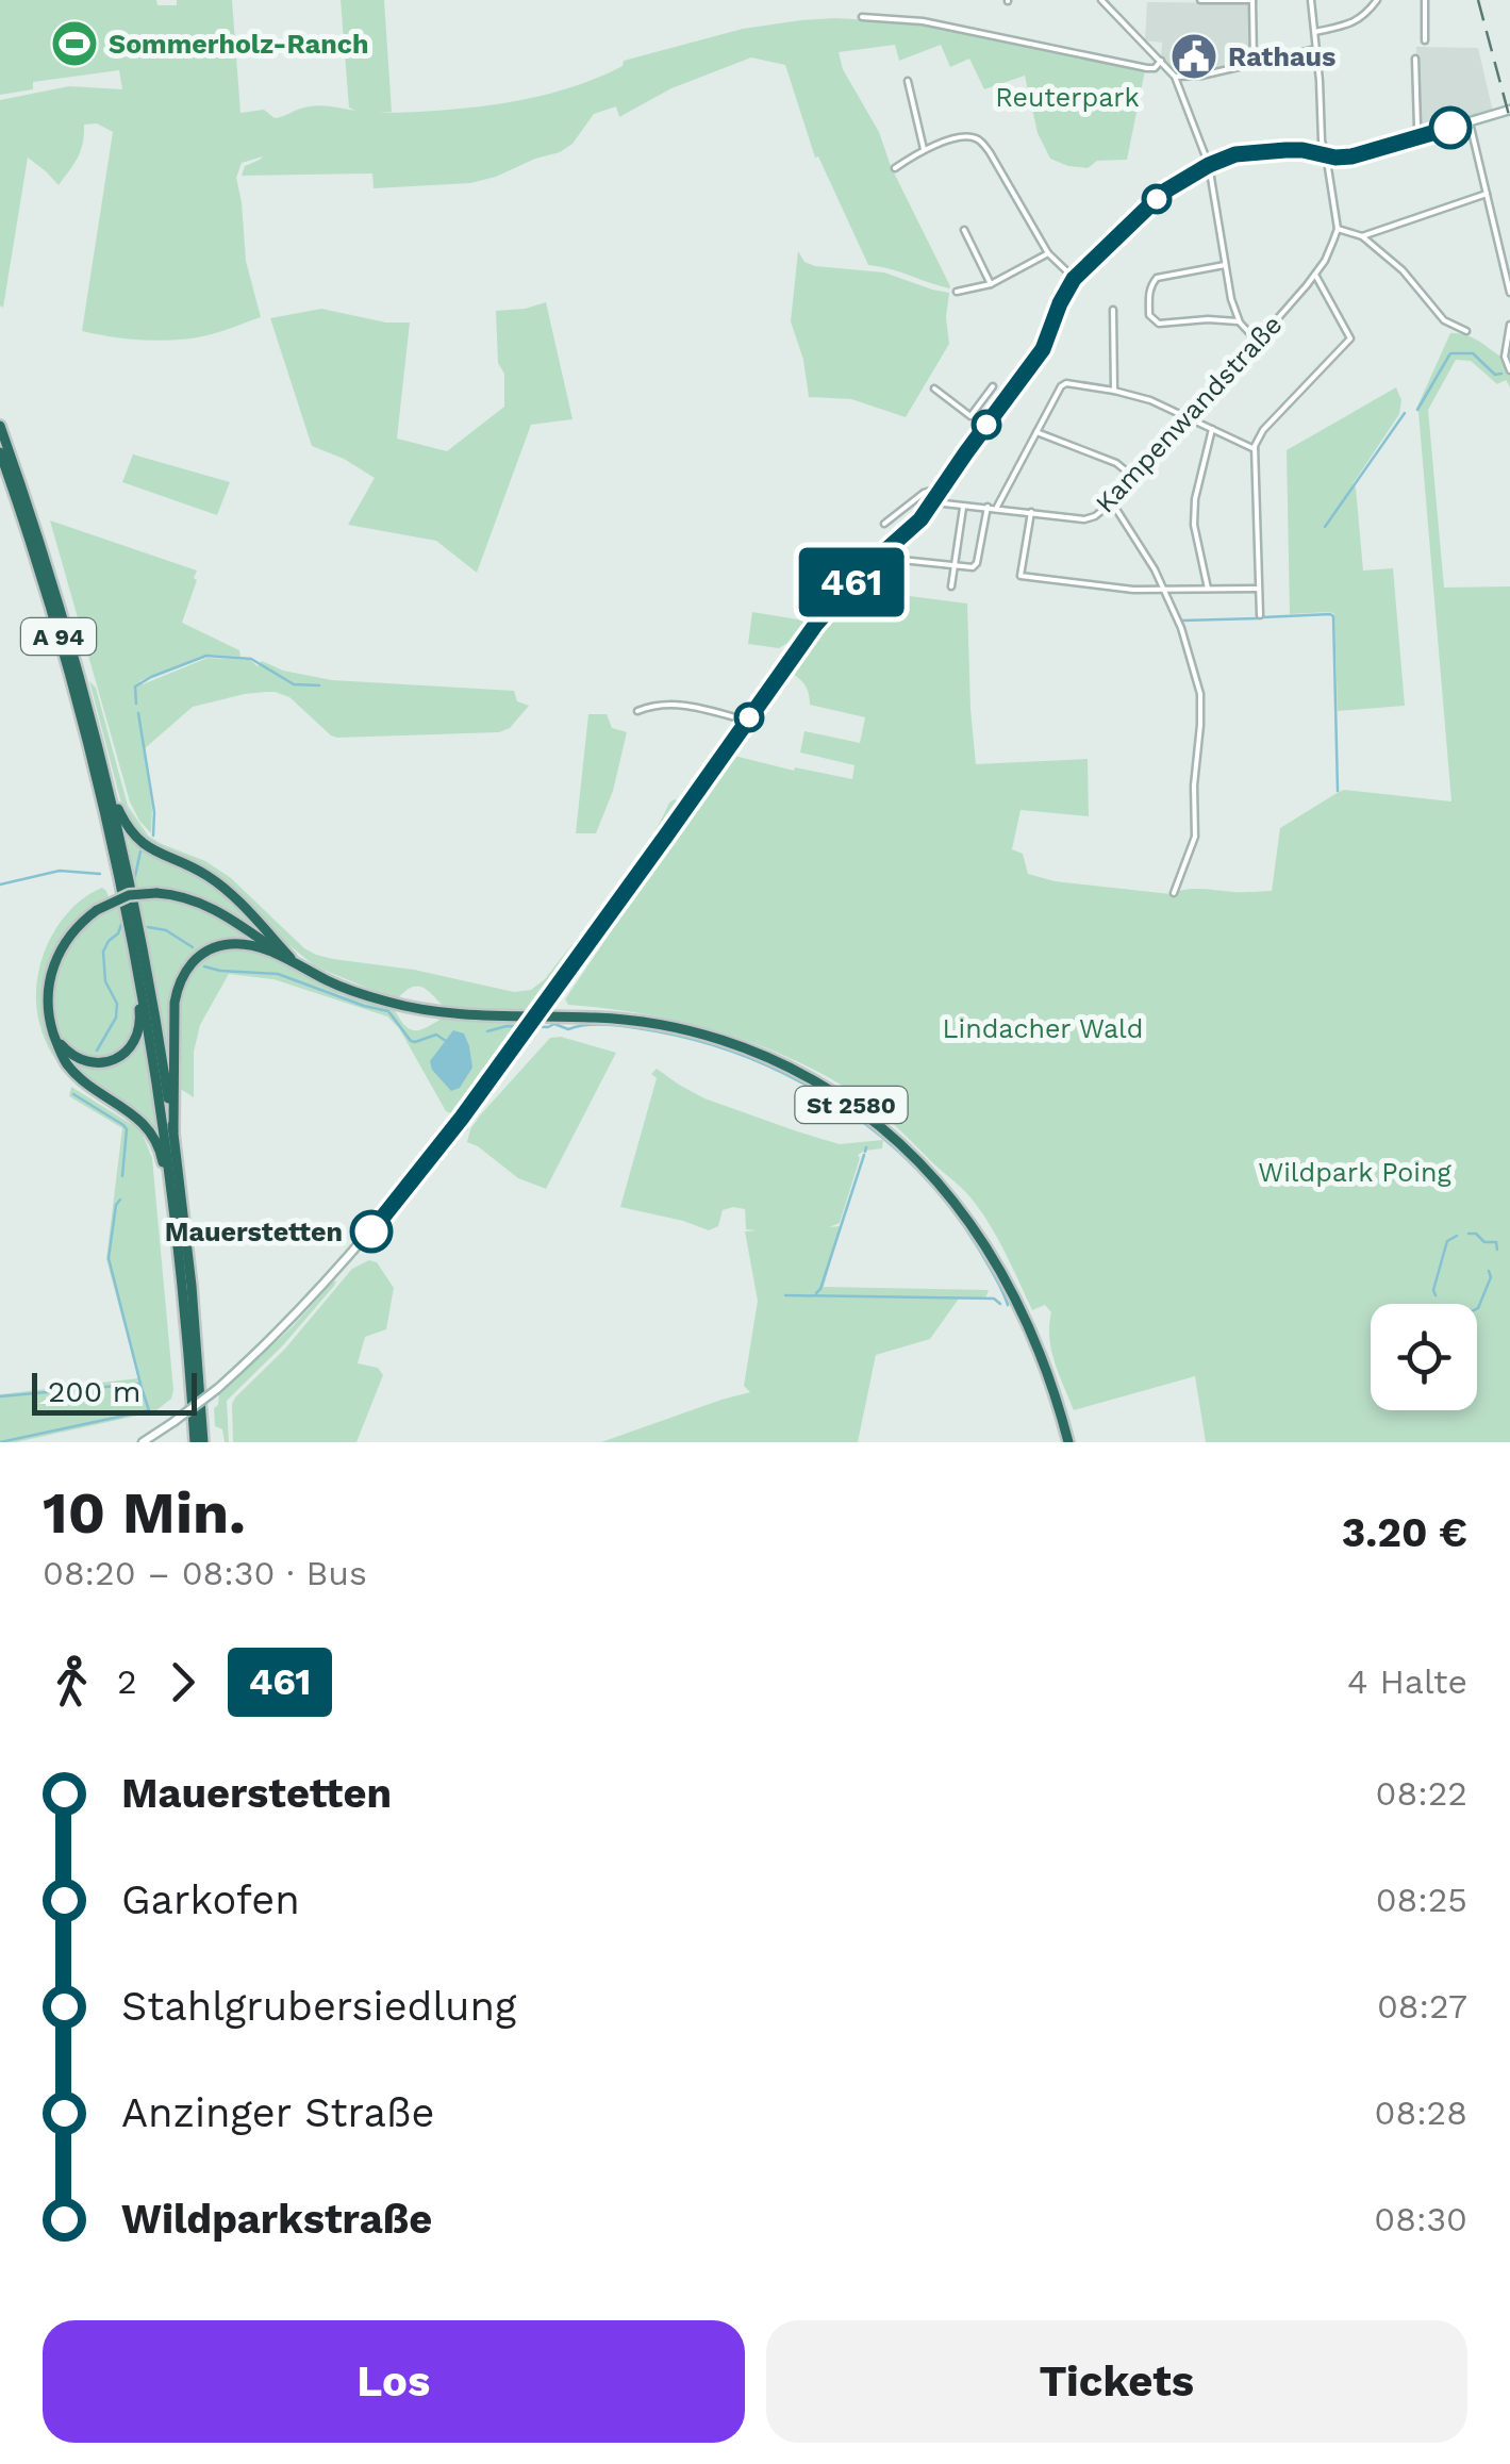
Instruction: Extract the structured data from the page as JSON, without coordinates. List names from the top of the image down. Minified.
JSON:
{"streets":{"highway":["A 94","St 2580"],"street":["Kampenwandstraße"]},"parks":["Reuterpark","Lindacher Wald","Wildpark Poing"],"places":{"sports":["Sommerholz-Ranch"],"public building":["Rathaus"],"other":["Mauerstetten"]},"lines":["bus line 461"],"scale_bar":"200 m","page":{"on_map":"461","scale":"200 m","heading":["10 Min.","08:20 – 08:30 · Bus","3.20 €"],"legs":["2","461","4 Halte"],"list":[{"name":"Mauerstetten","value":"08:22"},{"name":"Garkofen","value":"08:25"},{"name":"Stahlgrubersiedlung","value":"08:27"},{"name":"Anzinger Straße","value":"08:28"},{"name":"Wildparkstraße","value":"08:30"}],"buttons":["Los","Tickets"]}}
